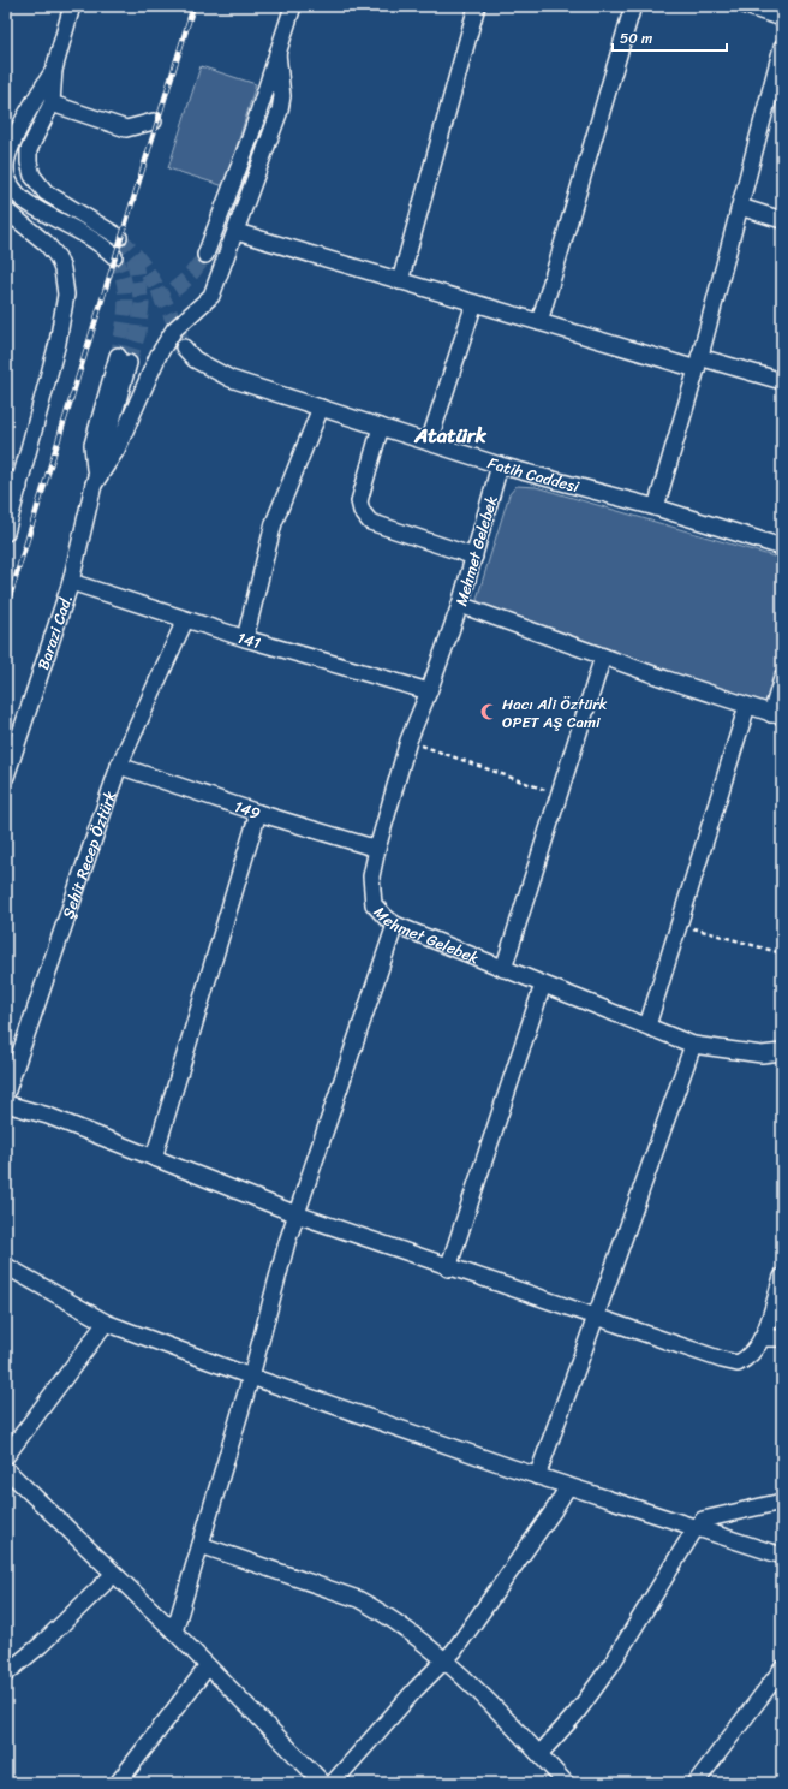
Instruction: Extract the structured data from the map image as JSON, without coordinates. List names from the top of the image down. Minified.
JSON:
{"streets":{"street":["Fatih Caddesi","Mehmet Gelebek","Barazi Cad.","141","149","Şehit Recep Öztürk"]},"crossings":[["Fatih Caddesi","Mehmet Gelebek"],["Mehmet Gelebek","141"],["Mehmet Gelebek","149"],["Barazi Cad.","141"],["141","Şehit Recep Öztürk"],["149","Şehit Recep Öztürk"]],"districts":["Atatürk"],"places":{"mosque":["Hacı Ali Öztürk OPET AŞ Cami"]},"scale_bar":"50 m"}
